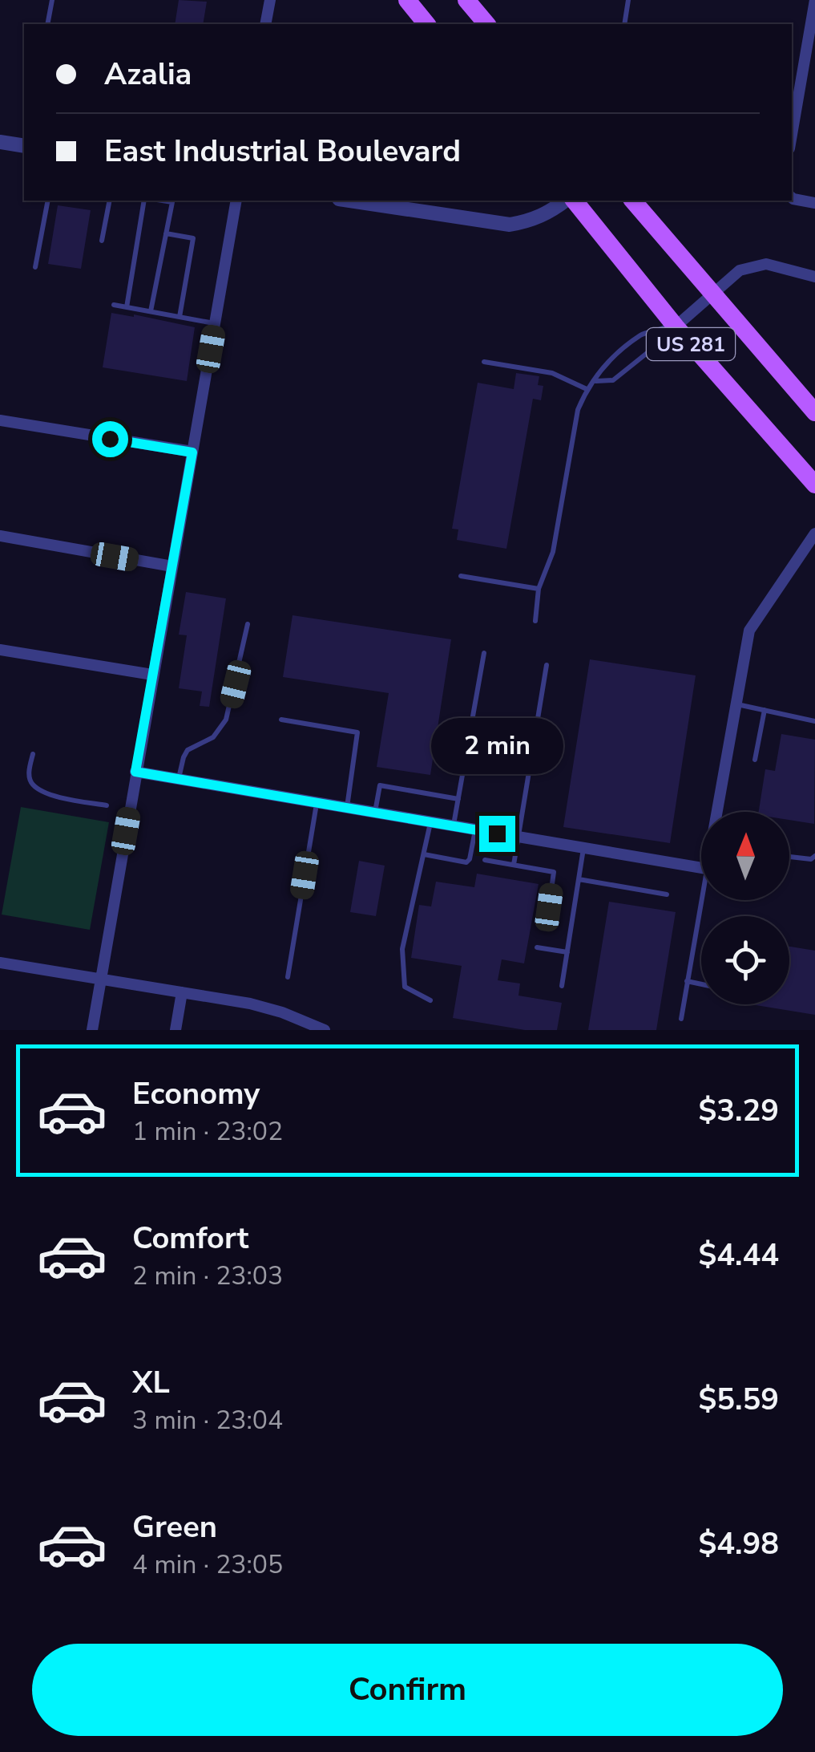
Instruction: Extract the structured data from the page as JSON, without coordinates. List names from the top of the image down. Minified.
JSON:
{"streets":{"main road":["US 281"]},"north":"top","page":{"banner":["Azalia","East Industrial Boulevard"],"bubble":"2 min","list":[{"name":"Economy","note":"1 min · 23:02","value":"$3.29"},{"name":"Comfort","note":"2 min · 23:03","value":"$4.44"},{"name":"XL","note":"3 min · 23:04","value":"$5.59"},{"name":"Green","note":"4 min · 23:05","value":"$4.98"}],"buttons":"Confirm"}}
